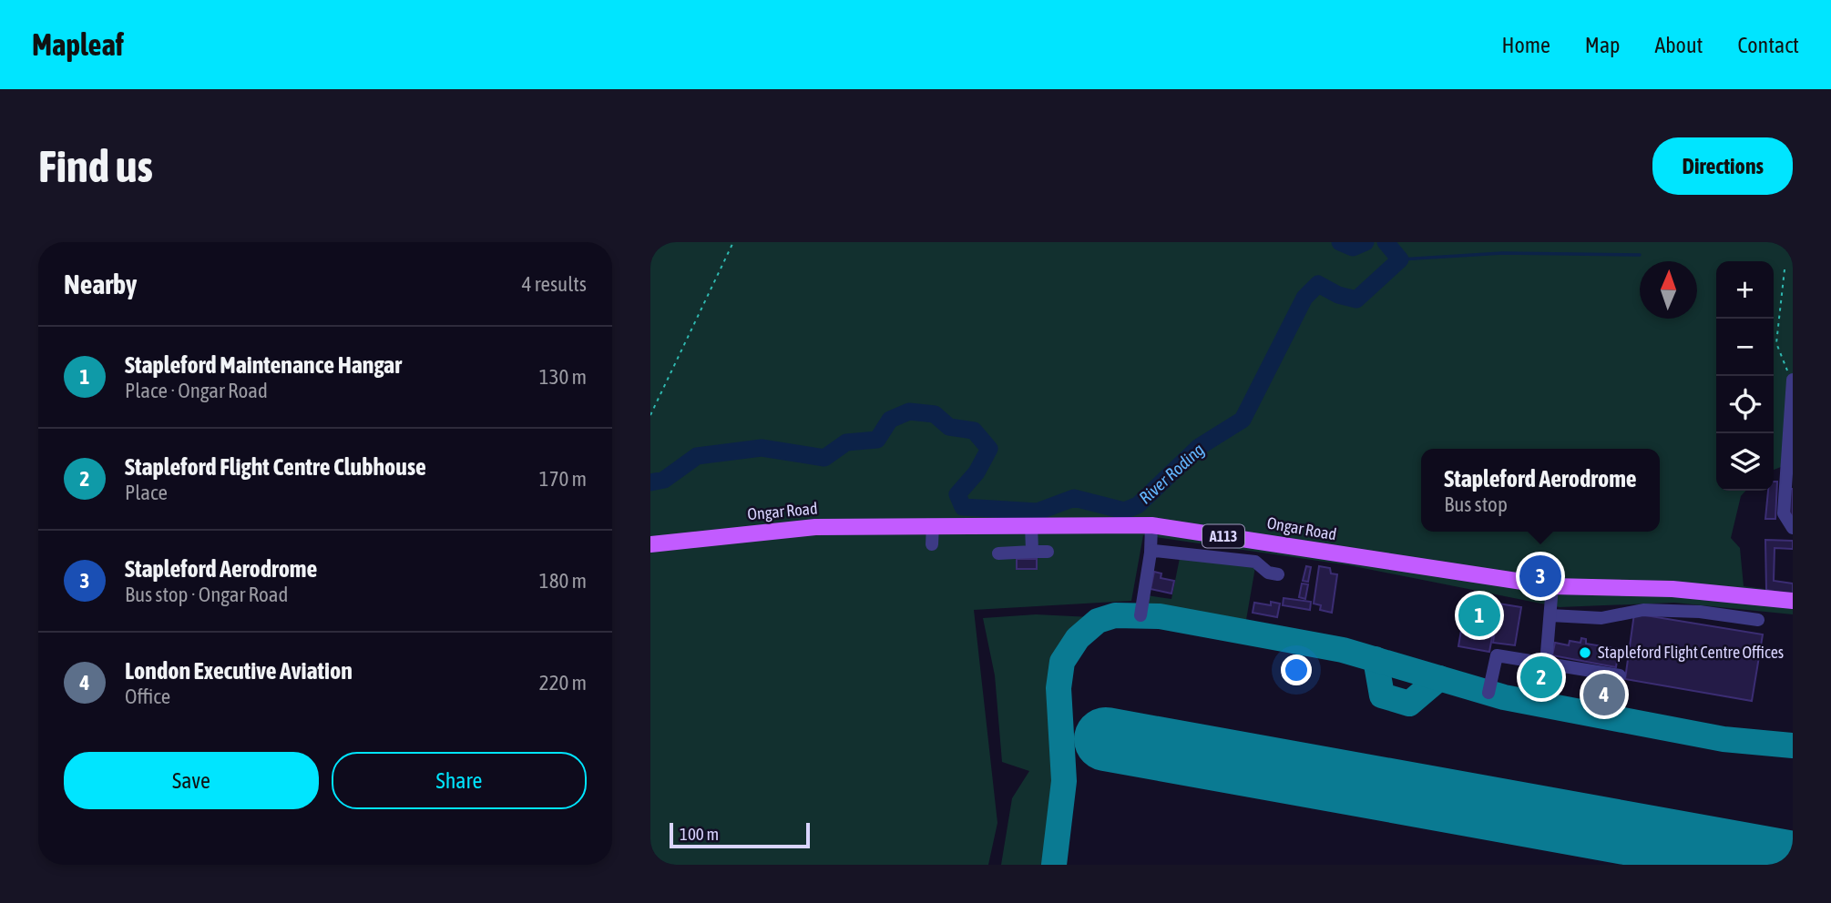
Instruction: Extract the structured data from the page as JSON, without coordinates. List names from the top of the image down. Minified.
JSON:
{"streets":{"main road":["Ongar Road","A113"]},"water":["River Roding"],"places":["Stapleford Flight Centre Offices"],"scale_bar":"100 m","north":"top","page":{"header":"Mapleaf","nav":["Home","Map","About","Contact"],"buttons":["Directions",["Save","Share"]],"title":"Find us","heading":["Nearby","4 results"],"map_buttons":["+","−"],"list":[{"mark":"1","name":"Stapleford Maintenance Hangar","note":"Place · Ongar Road","value":"130 m"},{"mark":"2","name":"Stapleford Flight Centre Clubhouse","note":"Place","value":"170 m"},{"mark":"3","name":"Stapleford Aerodrome","note":"Bus stop · Ongar Road","value":"180 m"},{"mark":"4","name":"London Executive Aviation","note":"Office","value":"220 m"}],"popup":["Stapleford Aerodrome","Bus stop"],"pins":["3","1","2","4"],"scale":"100 m"}}
